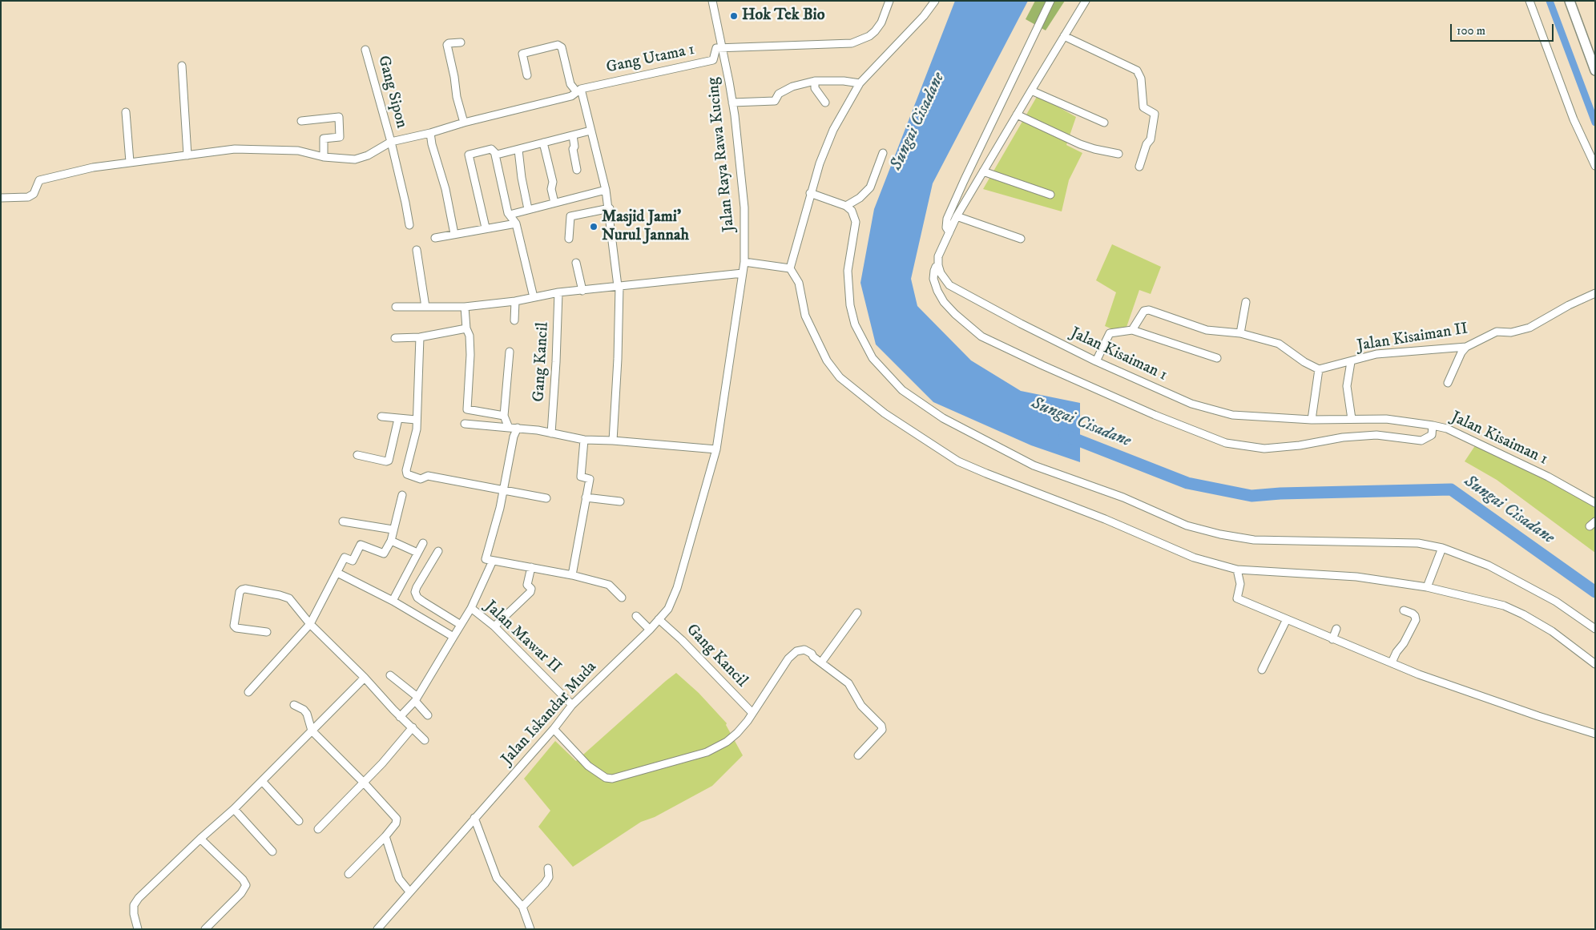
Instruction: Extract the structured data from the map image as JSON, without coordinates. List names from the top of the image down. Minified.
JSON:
{"streets":{"street":["Gang Utama 1","Gang Sipon","Jalan Raya Rawa Kucing","Jalan Kisaiman II","Jalan Kisaiman 1","Gang Kancil","Jalan Mawar II","Jalan Iskandar Muda"]},"crossings":[["Gang Utama 1","Jalan Raya Rawa Kucing"],["Jalan Raya Rawa Kucing","Jalan Iskandar Muda"],["Gang Kancil","Jalan Iskandar Muda"],["Jalan Mawar II","Jalan Iskandar Muda"]],"water":["Sungai Cisadane"],"places":["Hok Tek Bio","Masjid Jami' Nurul Jannah"],"scale_bar":"100 m"}
